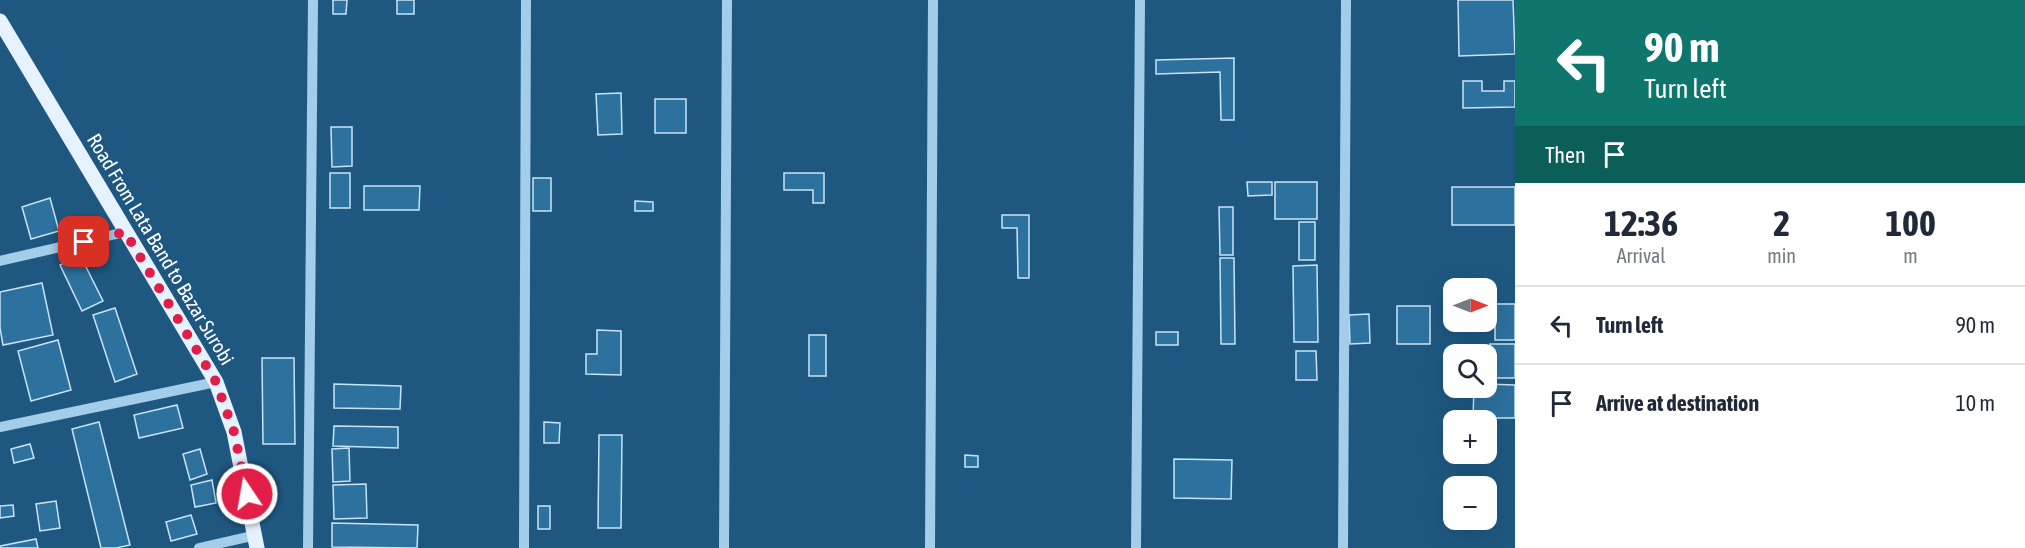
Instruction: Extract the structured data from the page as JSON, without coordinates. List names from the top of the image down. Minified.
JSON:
{"streets":{"main road":["Road From Lata Band to Bazar Surobi"]},"north":"right","page":{"turn":["90 m","Turn left"],"then":"Then","eta":["12:36","Arrival","2","min","100","m"],"map_buttons":["+","−"],"list":[{"name":"Turn left","value":"90 m"},{"name":"Arrive at destination","value":"10 m"}]}}
